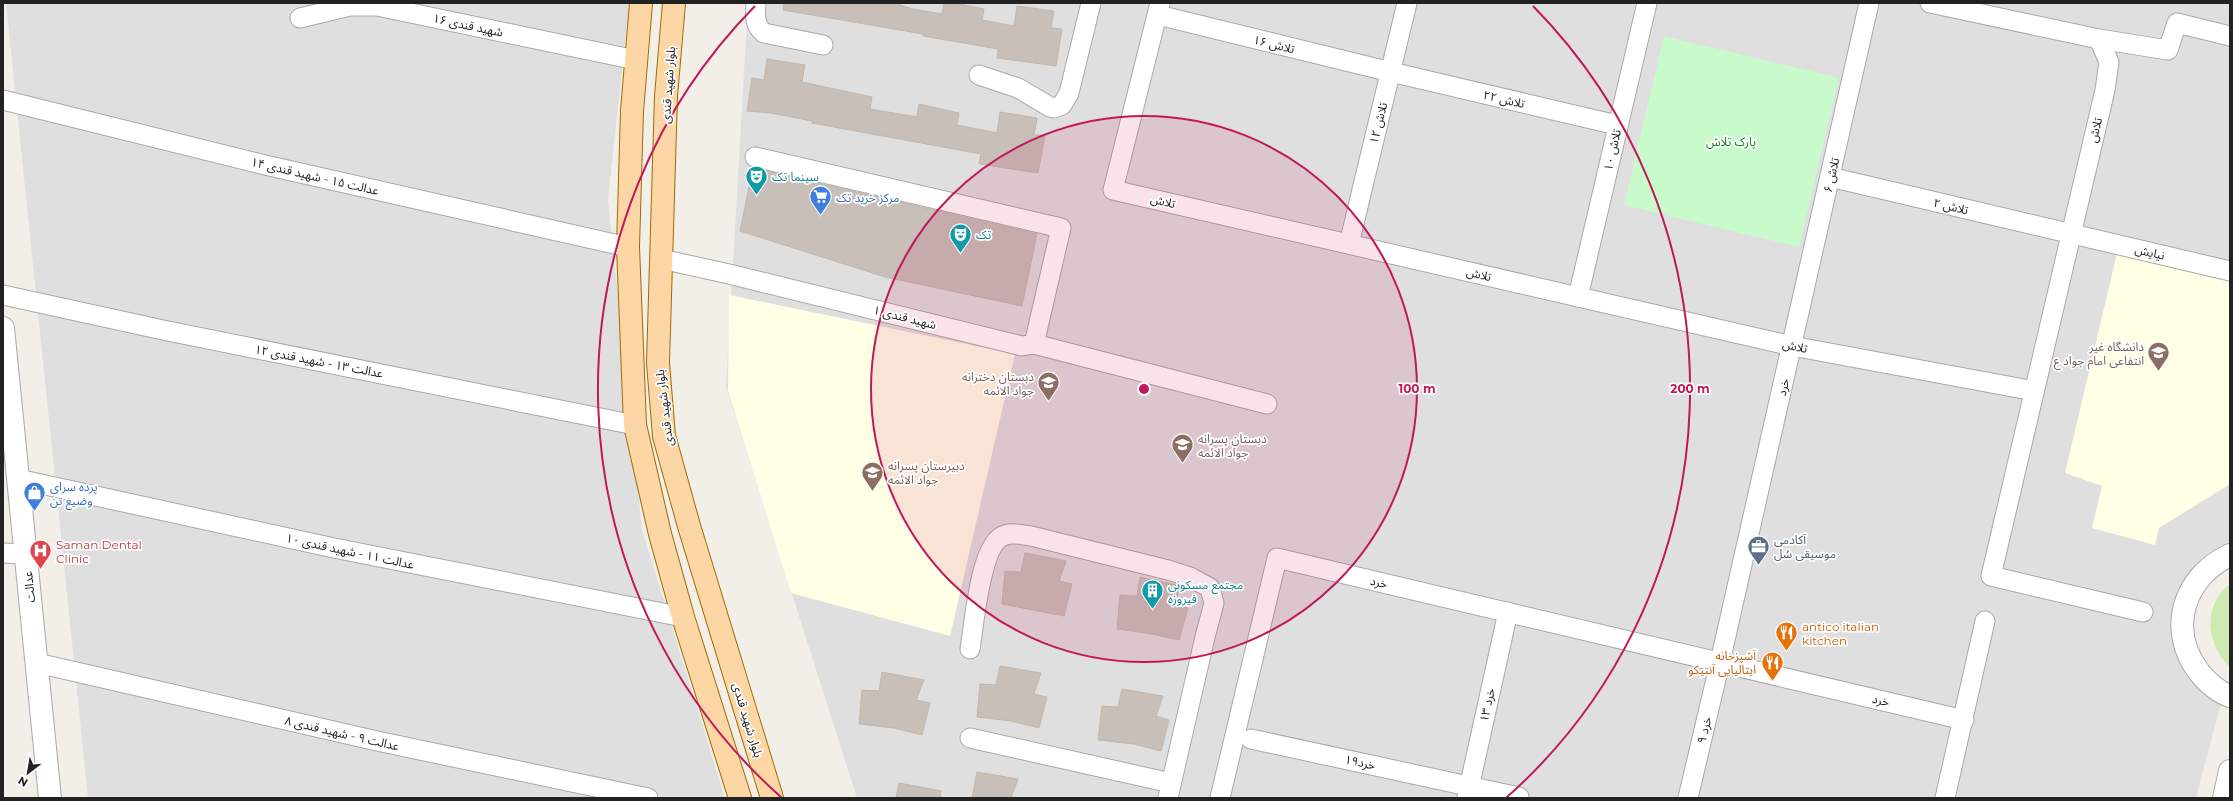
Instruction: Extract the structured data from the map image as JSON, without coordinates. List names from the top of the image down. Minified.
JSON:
{"streets":{"main road":["بلوار شهید قندی"],"street":["شهید قندی ۱۶","تلاش ۱۶","تلاش ۲۲","تلاش ۱۲","تلاش","تلاش ۱۰","تلاش ۶","عدالت ۱۵ - شهید قندی ۱۴","تلاش ۲","نیایش","شهيد قندی ۱","عدالت ۱۳ - شهید قندی ۱۲","خرد","عدالت ۱۱ - شهید قندی ۱۰","عدالت","خرد ۱۳","خرد ۹","عدالت ۹ - شهید قندی ۸","خرد۱۹"]},"crossings":[["تلاش ۱۶","تلاش ۲۲"],["تلاش ۱۶","تلاش ۱۲"],["تلاش ۱۶","تلاش"],["بلوار شهید قندی","شهيد قندی ۱"],["تلاش ۲۲","تلاش ۱۲"],["تلاش ۲۲","تلاش ۱۰"],["تلاش ۱۲","تلاش"],["تلاش","تلاش ۱۰"],["تلاش","تلاش ۶"],["تلاش","تلاش ۲"],["تلاش","نیایش"],["تلاش","خرد"],["تلاش ۶","تلاش ۲"],["تلاش ۶","خرد"],["تلاش ۲","نیایش"],["خرد","خرد ۱۳"],["خرد","خرد ۹"],["عدالت ۱۱ - شهید قندی ۱۰","عدالت"],["عدالت","عدالت ۹ - شهید قندی ۸"],["خرد ۱۳","خرد۱۹"]],"parks":["پارک تلاش"],"places":{"theatre":["سینما تک","تک"],"supermarket":["مرکز خرید تک"],"school or university":["دانشگاه غیر انتفاعی امام جواد ع","دبستان دخترانه جواد الائمه","دبستان پسرانه جواد الائمه","دبیرستان پسرانه جواد الائمه"],"shop":["پرده سرای وضیع تن"],"office":["آکادمی موسیقی سُل"],"hospital":["Saman Dental Clinic"],"building":["مجتمع مسکونی فیروزه"],"restaurant":["antico italian kitchen","آشپزخانه ایتالیایی آنتیکو"]},"north":"bottom left","rings":["100 m","200 m"]}
